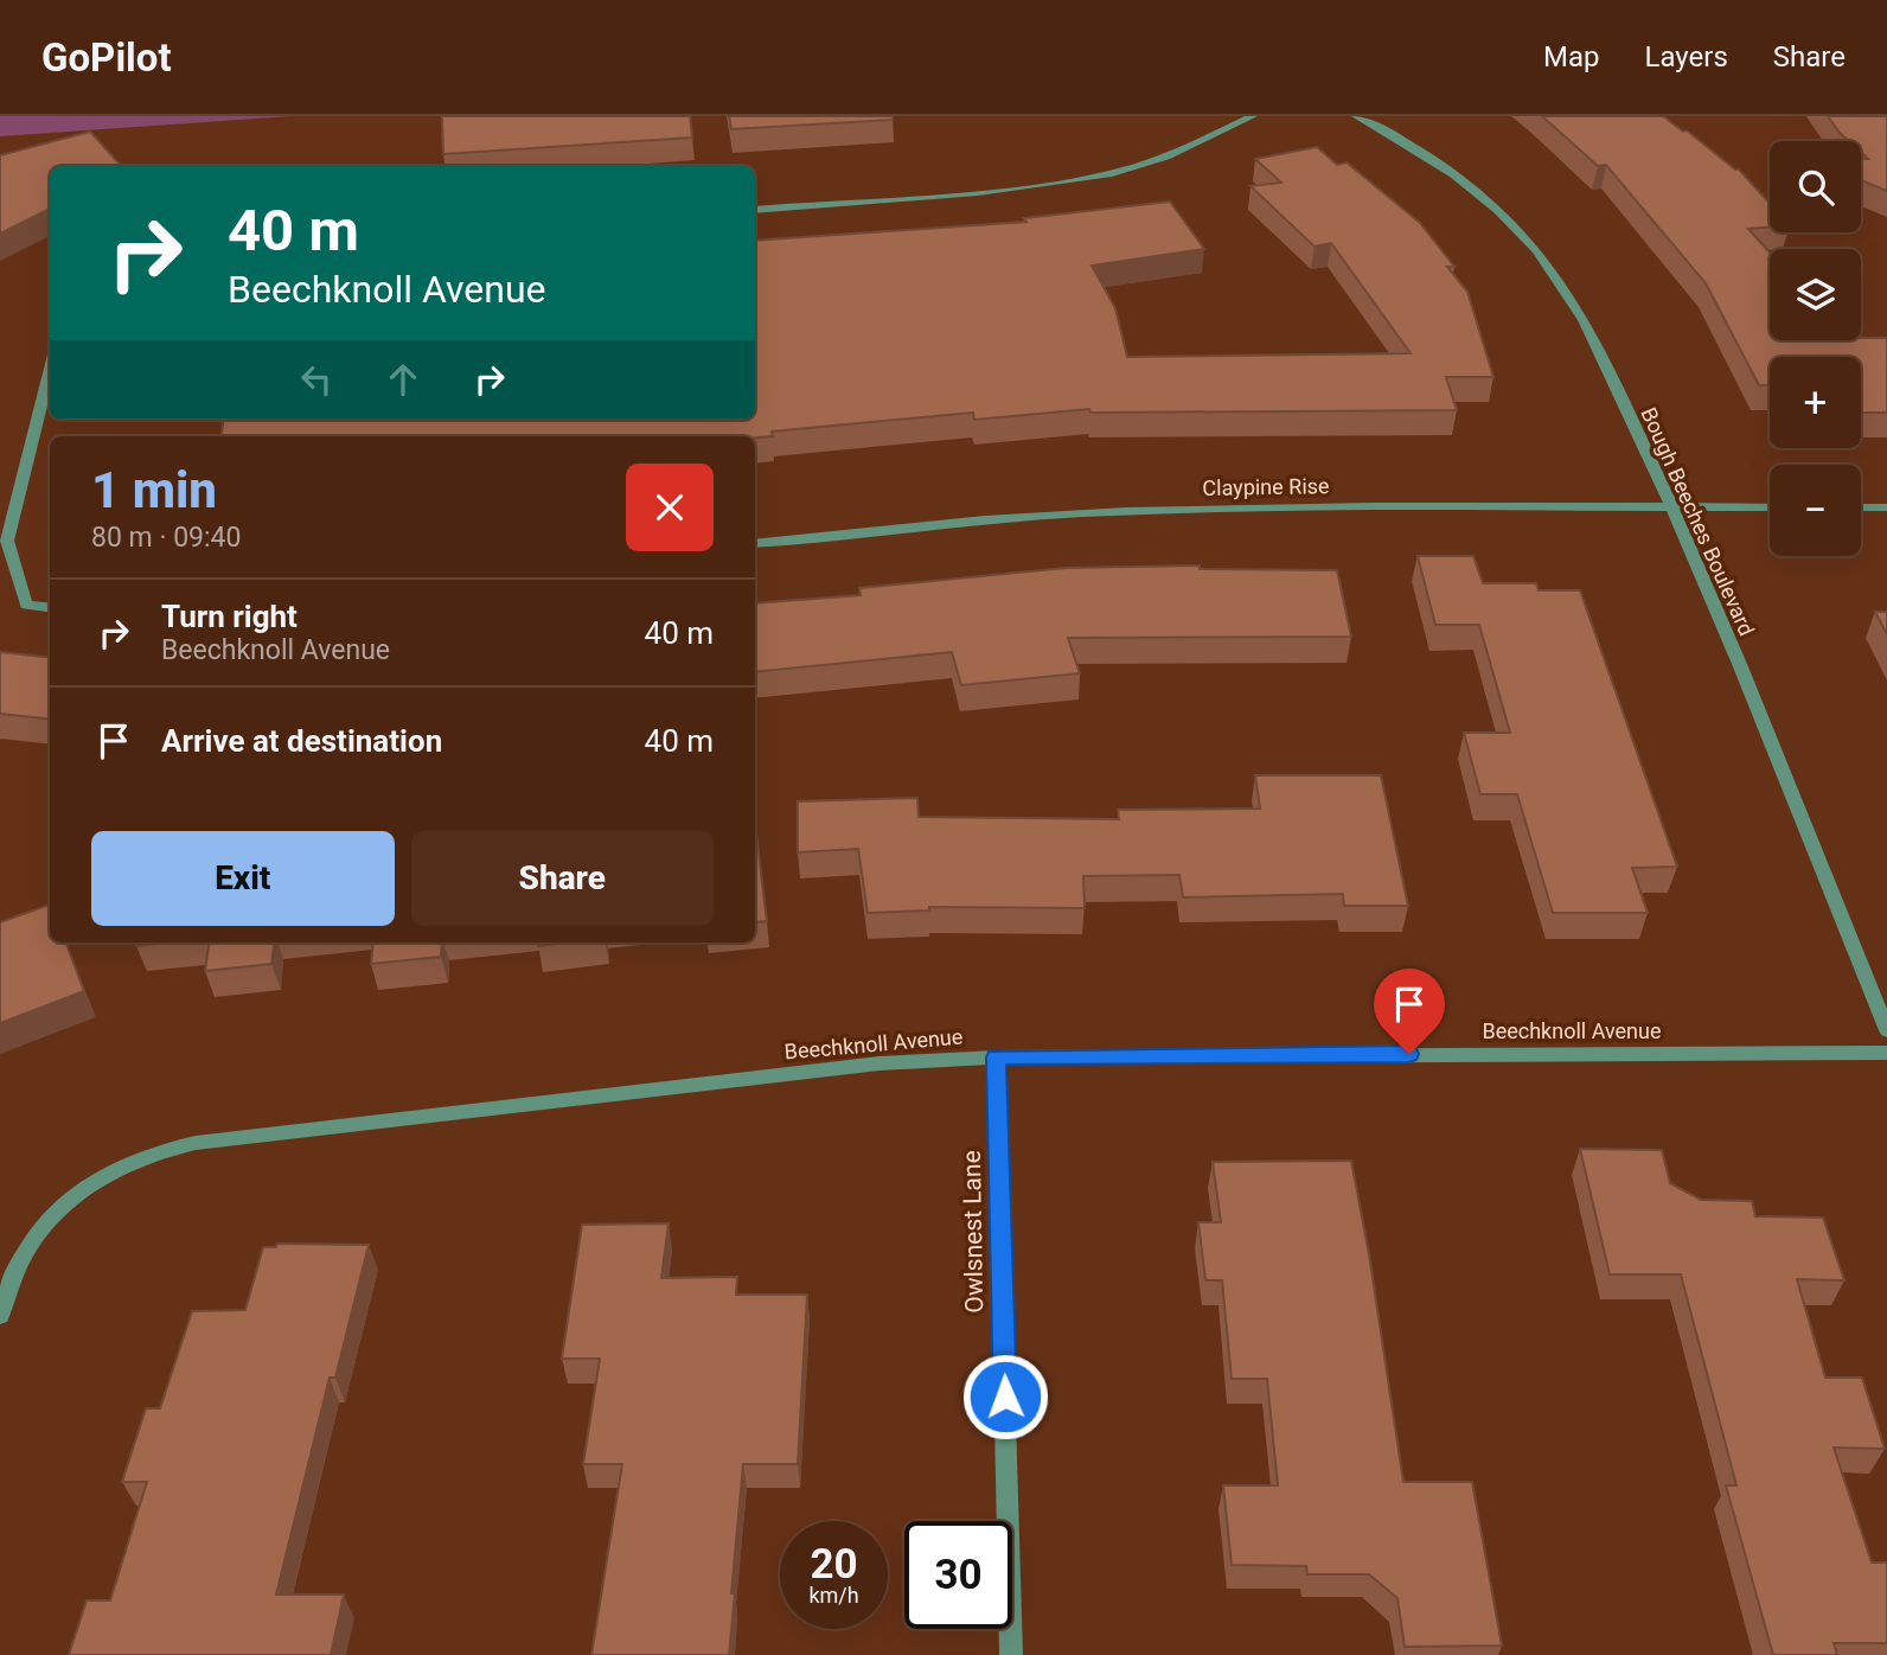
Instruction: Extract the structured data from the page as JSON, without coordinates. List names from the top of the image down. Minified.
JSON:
{"streets":{"street":["Claypine Rise","Bough Beeches Boulevard","Beechknoll Avenue","Owlsnest Lane"]},"crossings":[["Claypine Rise","Bough Beeches Boulevard"],["Beechknoll Avenue","Owlsnest Lane"]],"page":{"header":"GoPilot","nav":["Map","Layers","Share"],"map_buttons":["+","−"],"turn":["40 m","Beechknoll Avenue"],"heading":["1 min","80 m · 09:40"],"list":[{"name":"Turn right","note":"Beechknoll Avenue","value":"40 m"},{"name":"Arrive at destination","value":"40 m"}],"buttons":["Exit","Share"],"speed":"20 km/h","limit":"30"}}
